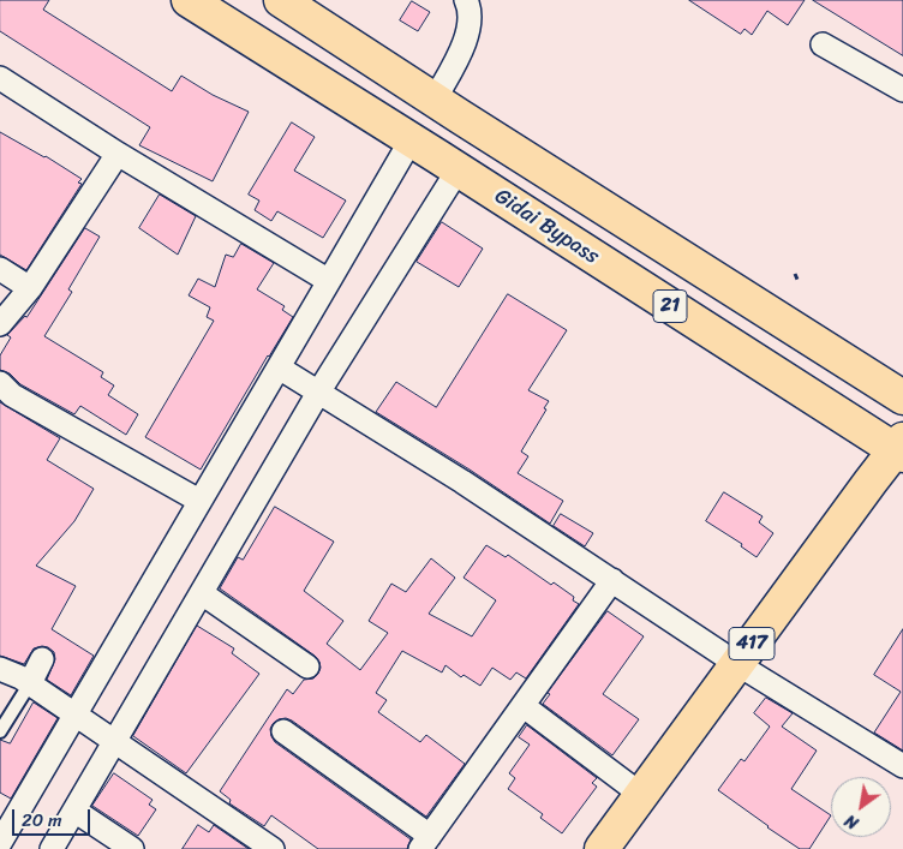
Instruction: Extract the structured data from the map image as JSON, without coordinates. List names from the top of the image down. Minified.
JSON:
{"streets":{"highway":["Gidai Bypass","21","417"]},"crossings":[["Gidai Bypass","417"]],"scale_bar":"20 m","north":"bottom left"}
